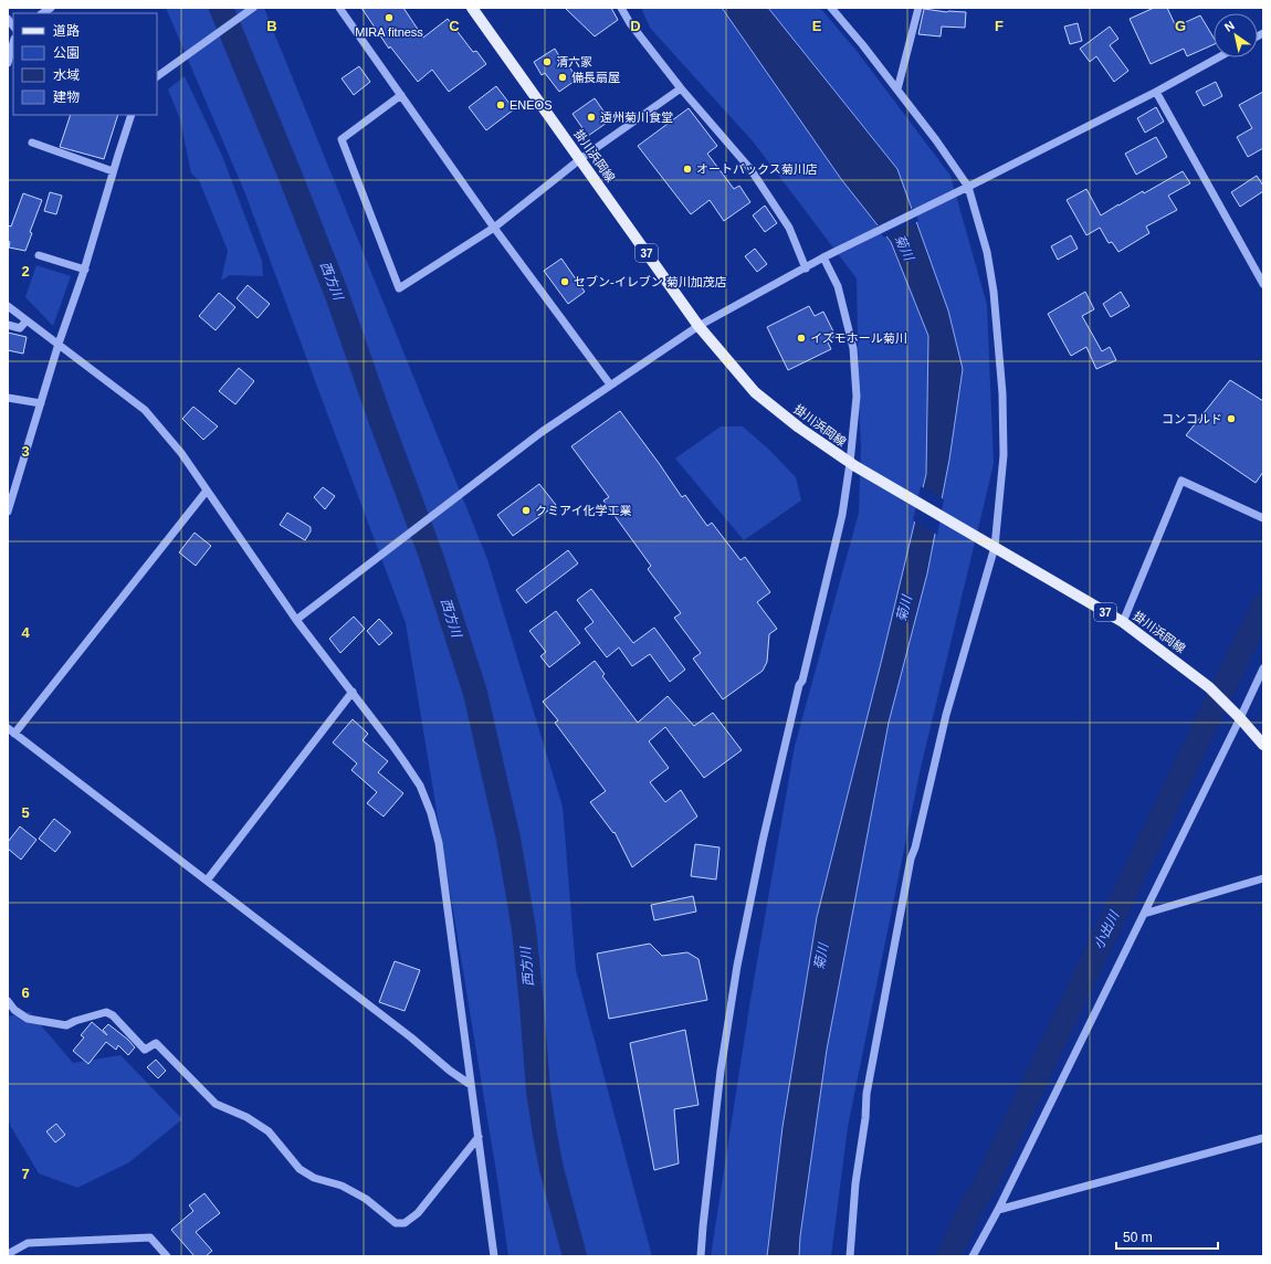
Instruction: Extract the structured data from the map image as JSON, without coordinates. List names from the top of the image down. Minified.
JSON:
{"streets":{"main road":["掛川浜岡線","37"]},"water":["菊川","西方川","小出川"],"places":["MIRA fitness","清六家","備長扇屋","ENEOS","遠州菊川食堂","オートバックス菊川店","セブン-イレブン 菊川加茂店","イズモホール菊川","コンコルド","クミアイ化学工業"],"legend":["道路","公園","水域","建物"],"scale_bar":"50 m","north":"top left","grid":{"columns":["B","C","D","E","F","G"],"rows":["2","3","4","5","6","7"]}}
